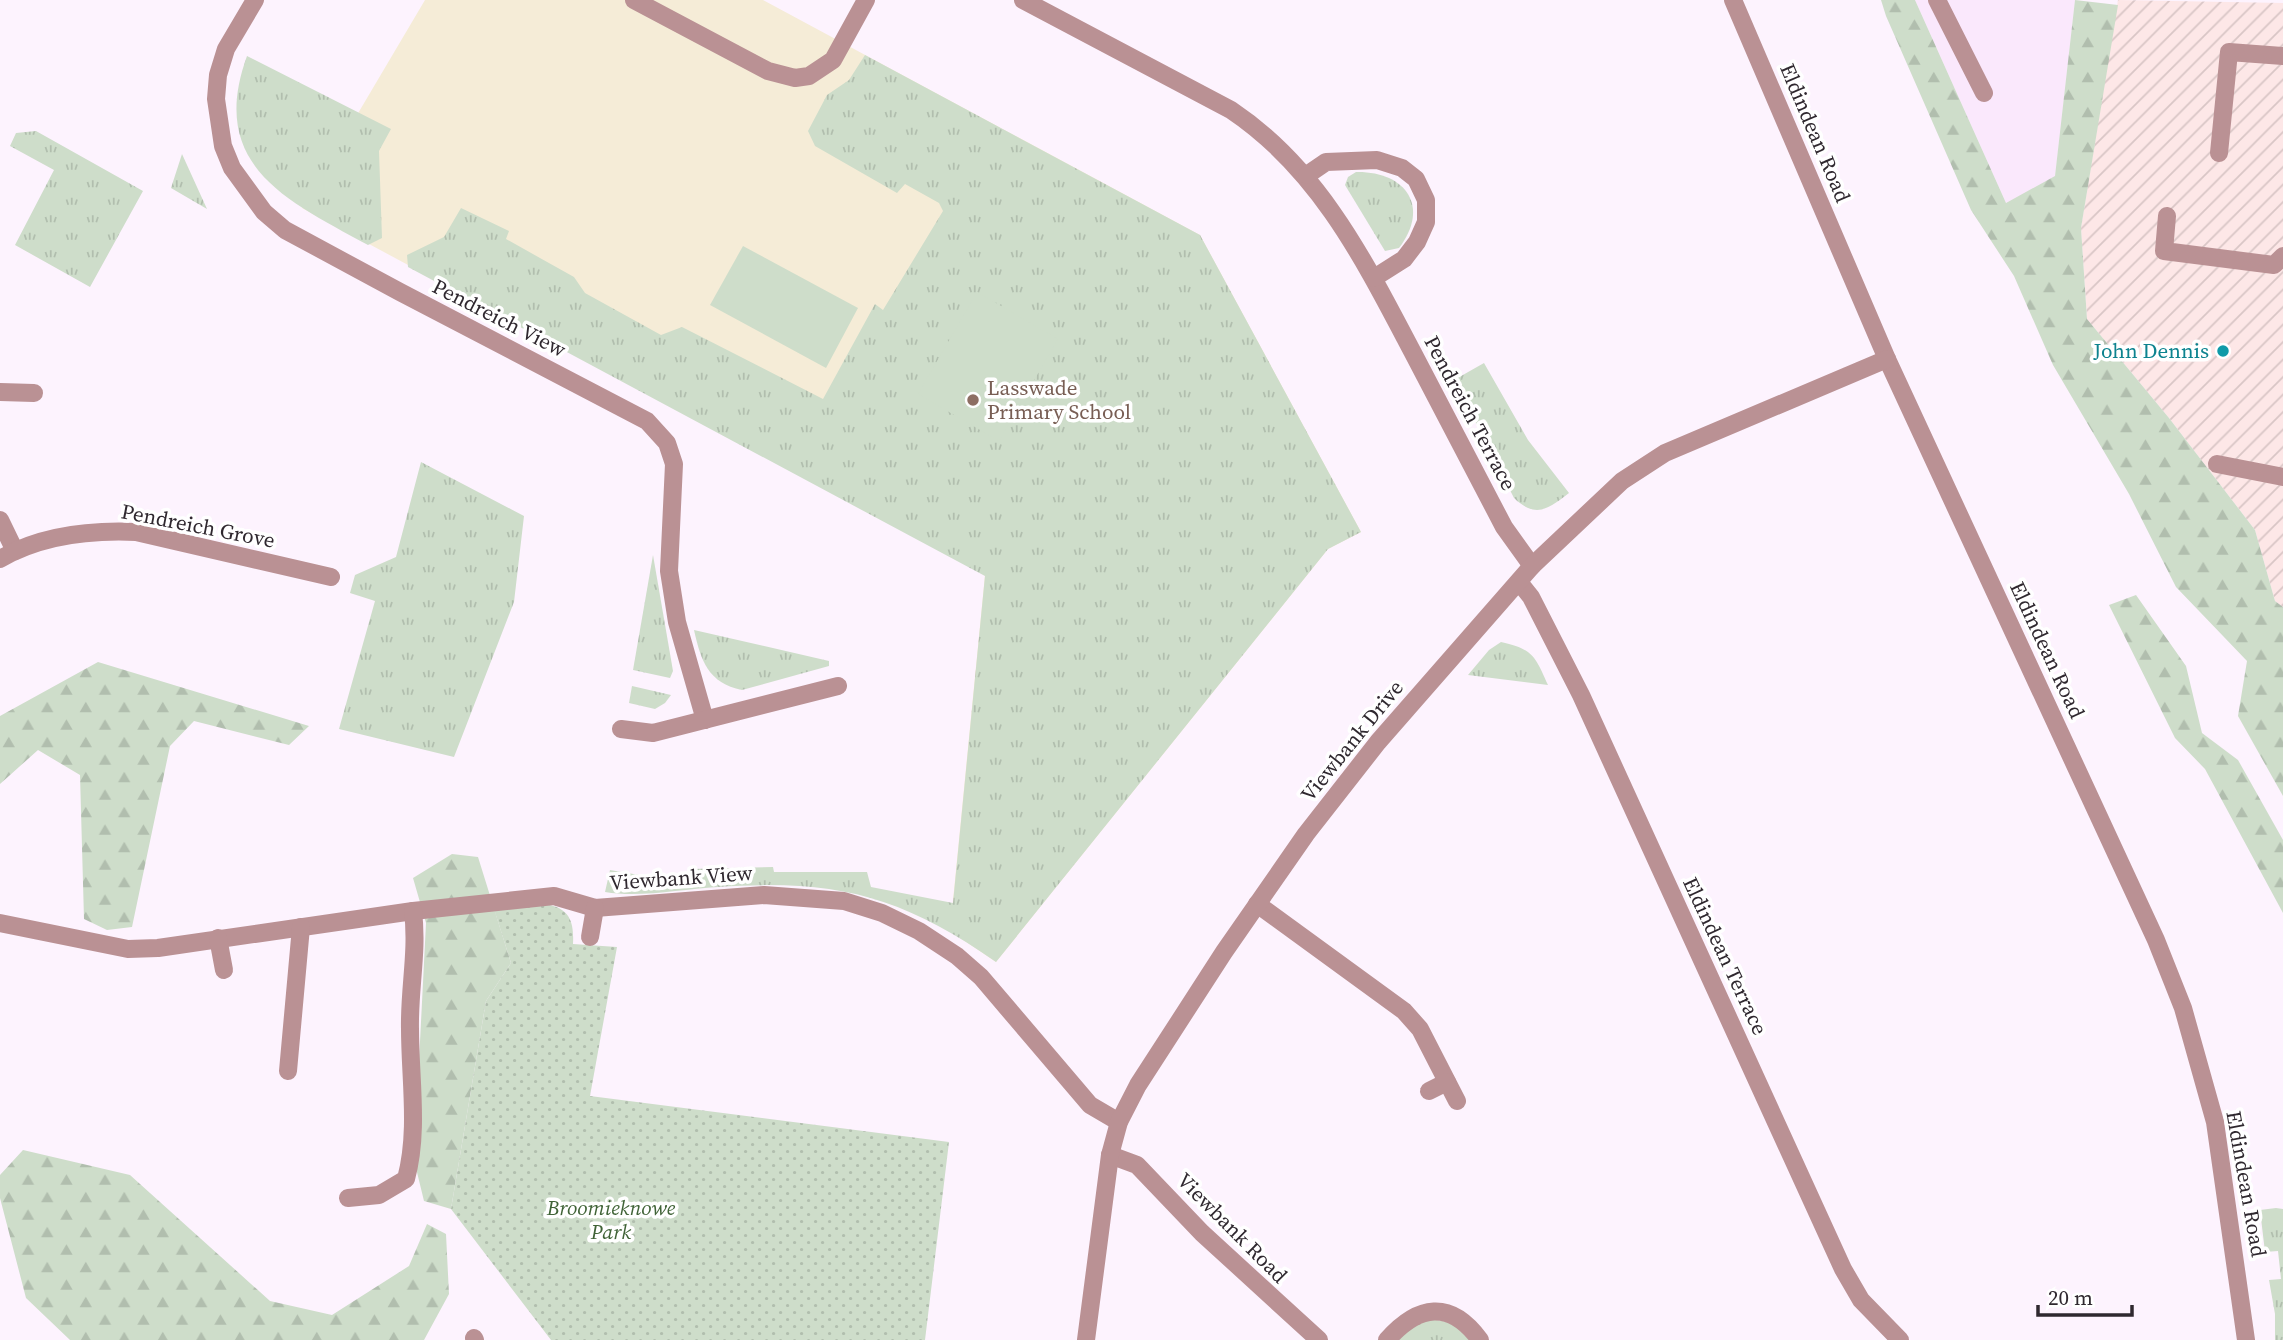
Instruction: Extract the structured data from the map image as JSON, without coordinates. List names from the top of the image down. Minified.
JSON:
{"streets":{"street":["Eldindean Road","Pendreich View","Pendreich Terrace","Pendreich Grove","Viewbank Drive","Viewbank View","Eldindean Terrace","Viewbank Road"]},"crossings":[["Eldindean Road","Viewbank Drive"],["Pendreich Terrace","Viewbank Drive"],["Viewbank Drive","Viewbank View"],["Viewbank Drive","Eldindean Terrace"],["Viewbank Drive","Viewbank Road"]],"parks":["Broomieknowe Park"],"places":["John Dennis","Lasswade Primary School"],"scale_bar":"20 m"}
